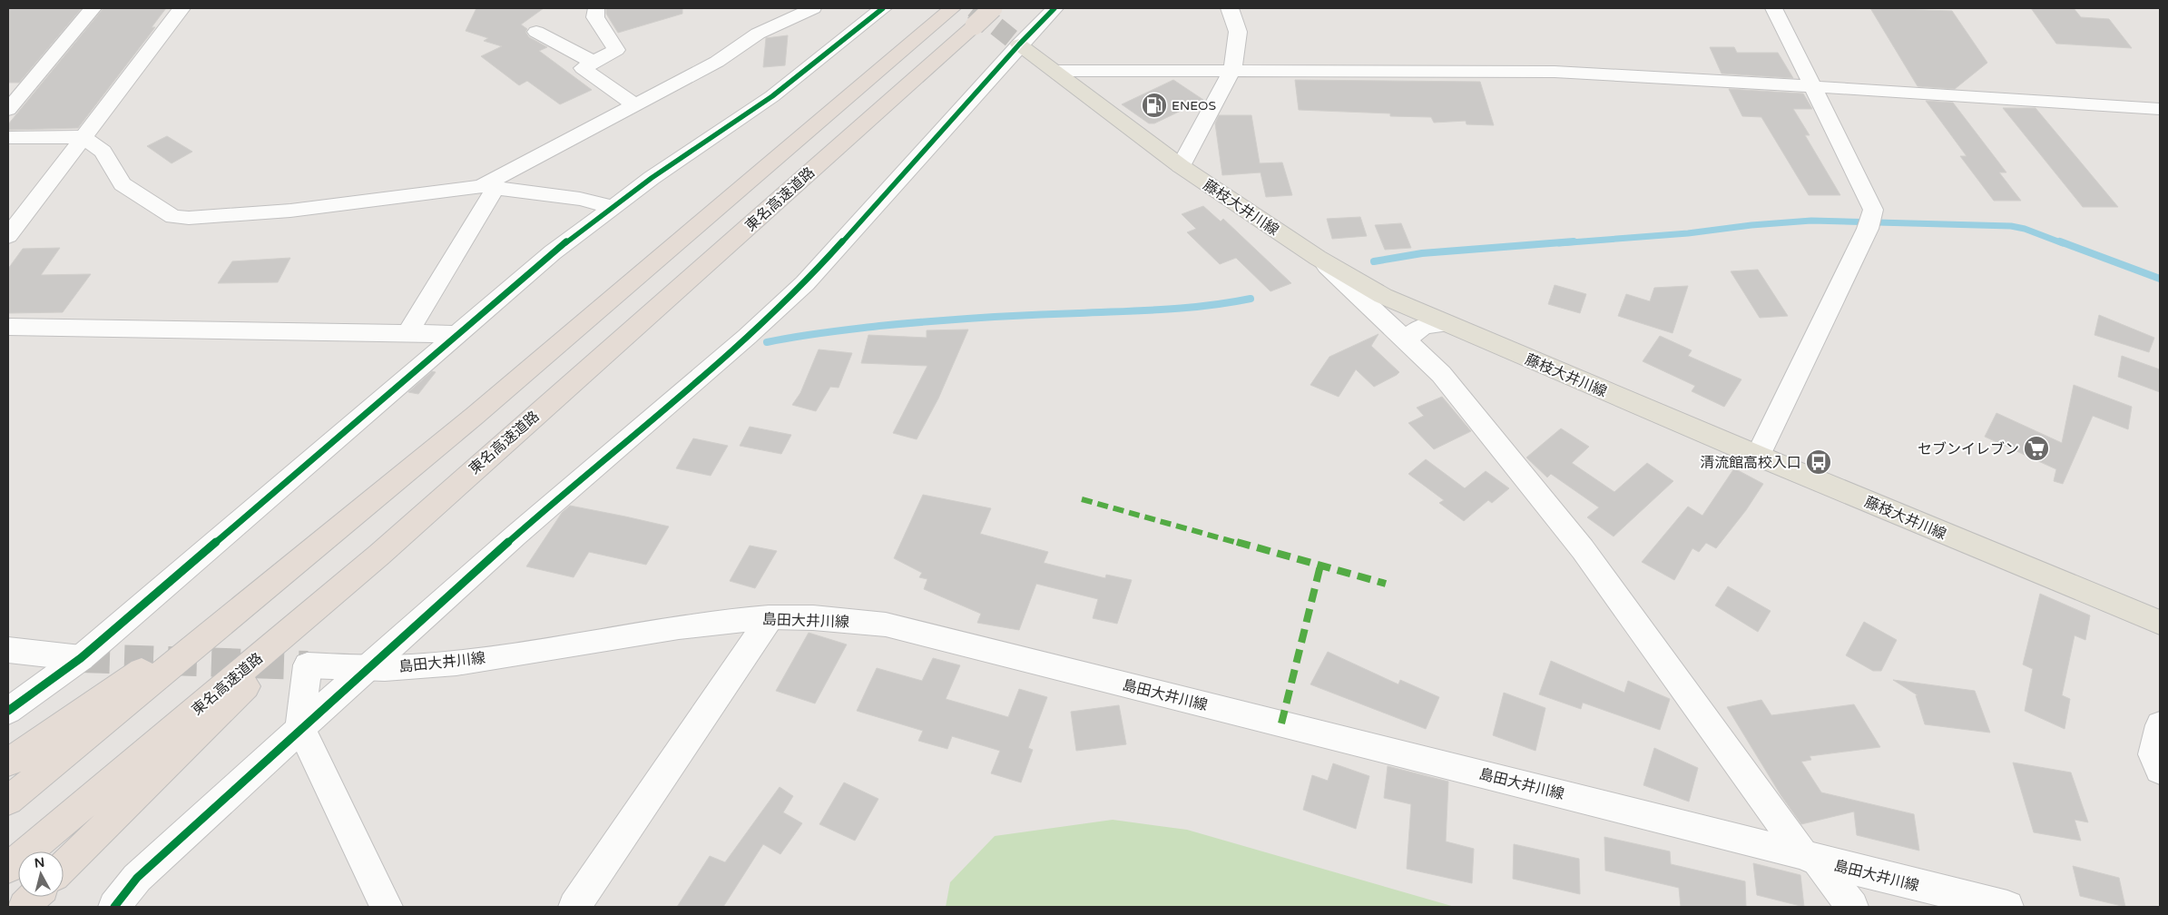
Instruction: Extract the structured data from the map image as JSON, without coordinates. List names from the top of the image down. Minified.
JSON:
{"streets":{"highway":["東名高速道路"],"main road":["藤枝大井川線"],"street":["島田大井川線"]},"places":{"fuel station":["ENEOS"],"supermarket":["セブンイレブン"],"bus stop":["清流館高校入口"]},"north":"top"}
